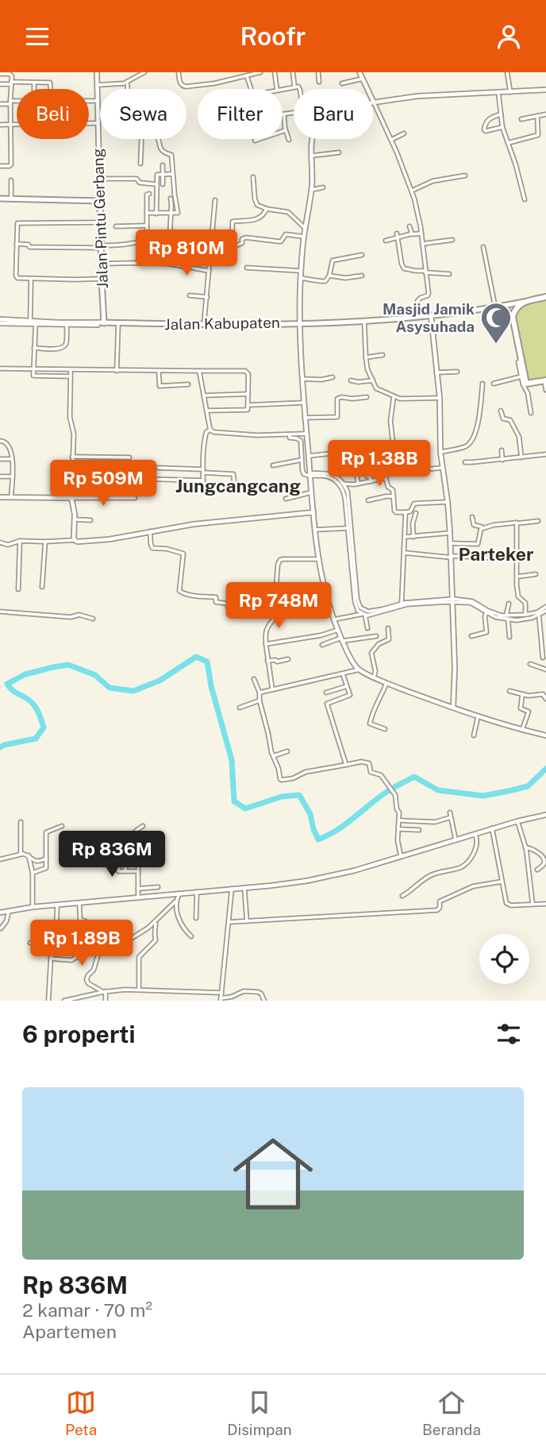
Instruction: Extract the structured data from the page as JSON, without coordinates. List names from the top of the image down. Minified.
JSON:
{"streets":{"main road":["Jalan Pintu Gerbang","Jalan Kabupaten"]},"crossings":[["Jalan Pintu Gerbang","Jalan Kabupaten"]],"districts":["Jungcangcang","Parteker"],"places":{"mosque":["Masjid Jamik Asysuhada"]},"page":{"header":"Roofr","chip":["Beli","Sewa","Filter","Baru"],"price":["Rp 810M","Rp 1.38B","Rp 509M","Rp 748M","Rp 836M","Rp 1.89B"],"heading":"6 properti","list":[{"name":"Rp 836M","note":"2 kamar · 70 m² · Apartemen"}],"tabs":["Peta","Disimpan","Beranda"]}}
